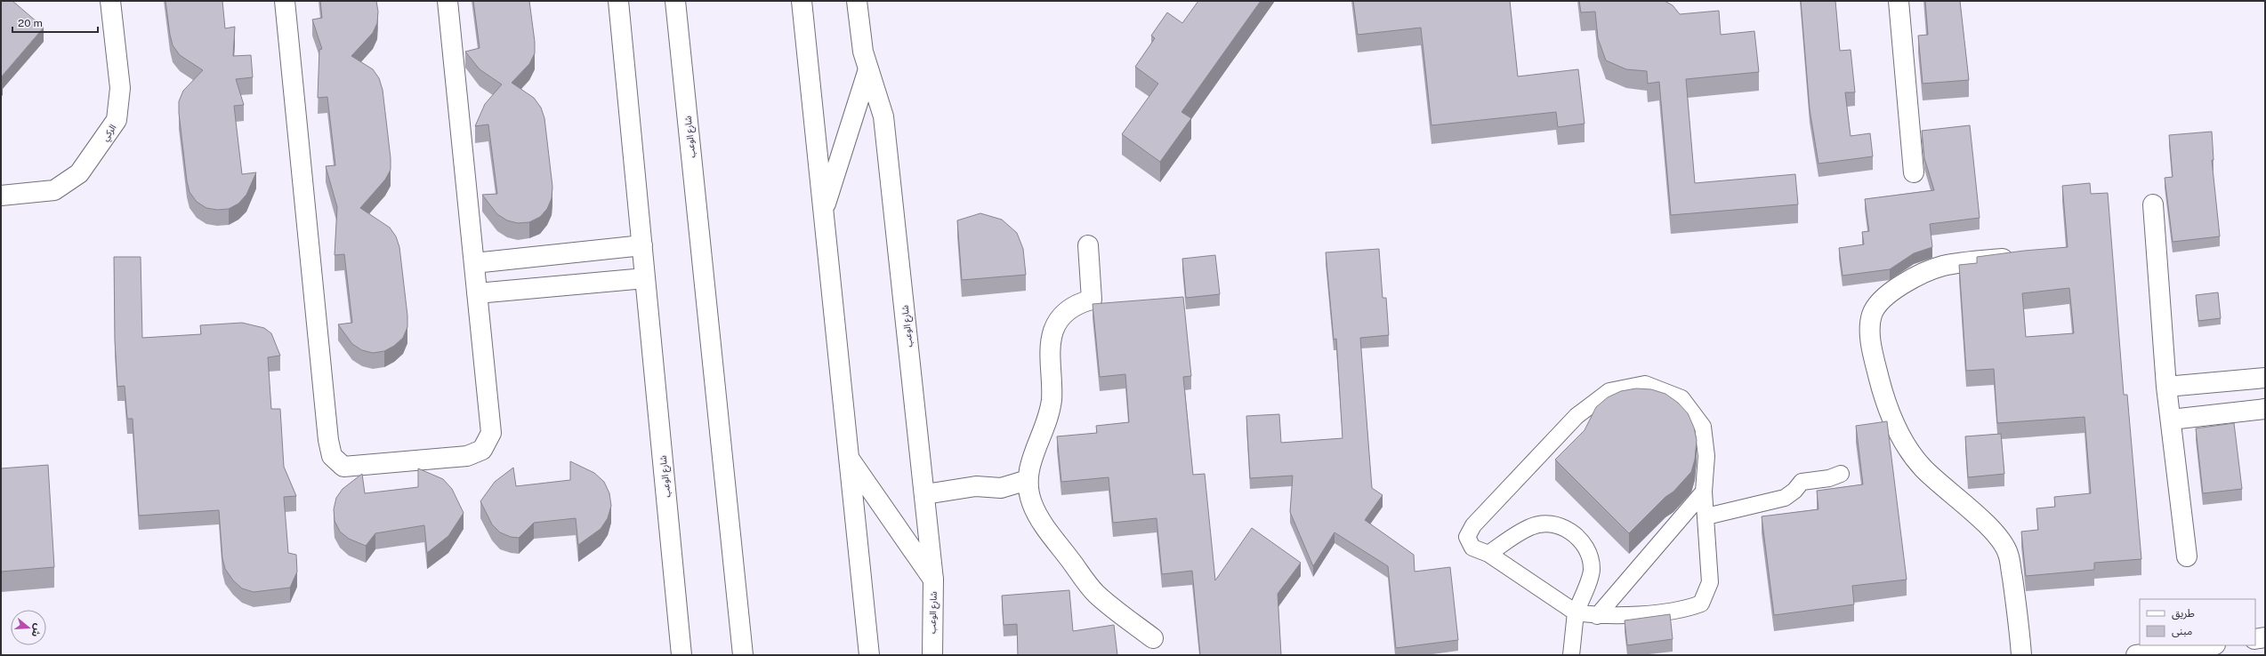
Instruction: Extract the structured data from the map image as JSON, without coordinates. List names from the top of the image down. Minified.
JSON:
{"streets":{"street":["الركي","شارع الوعب"]},"legend":["طريق","مبنى"],"scale_bar":"20 m","north":"right"}
